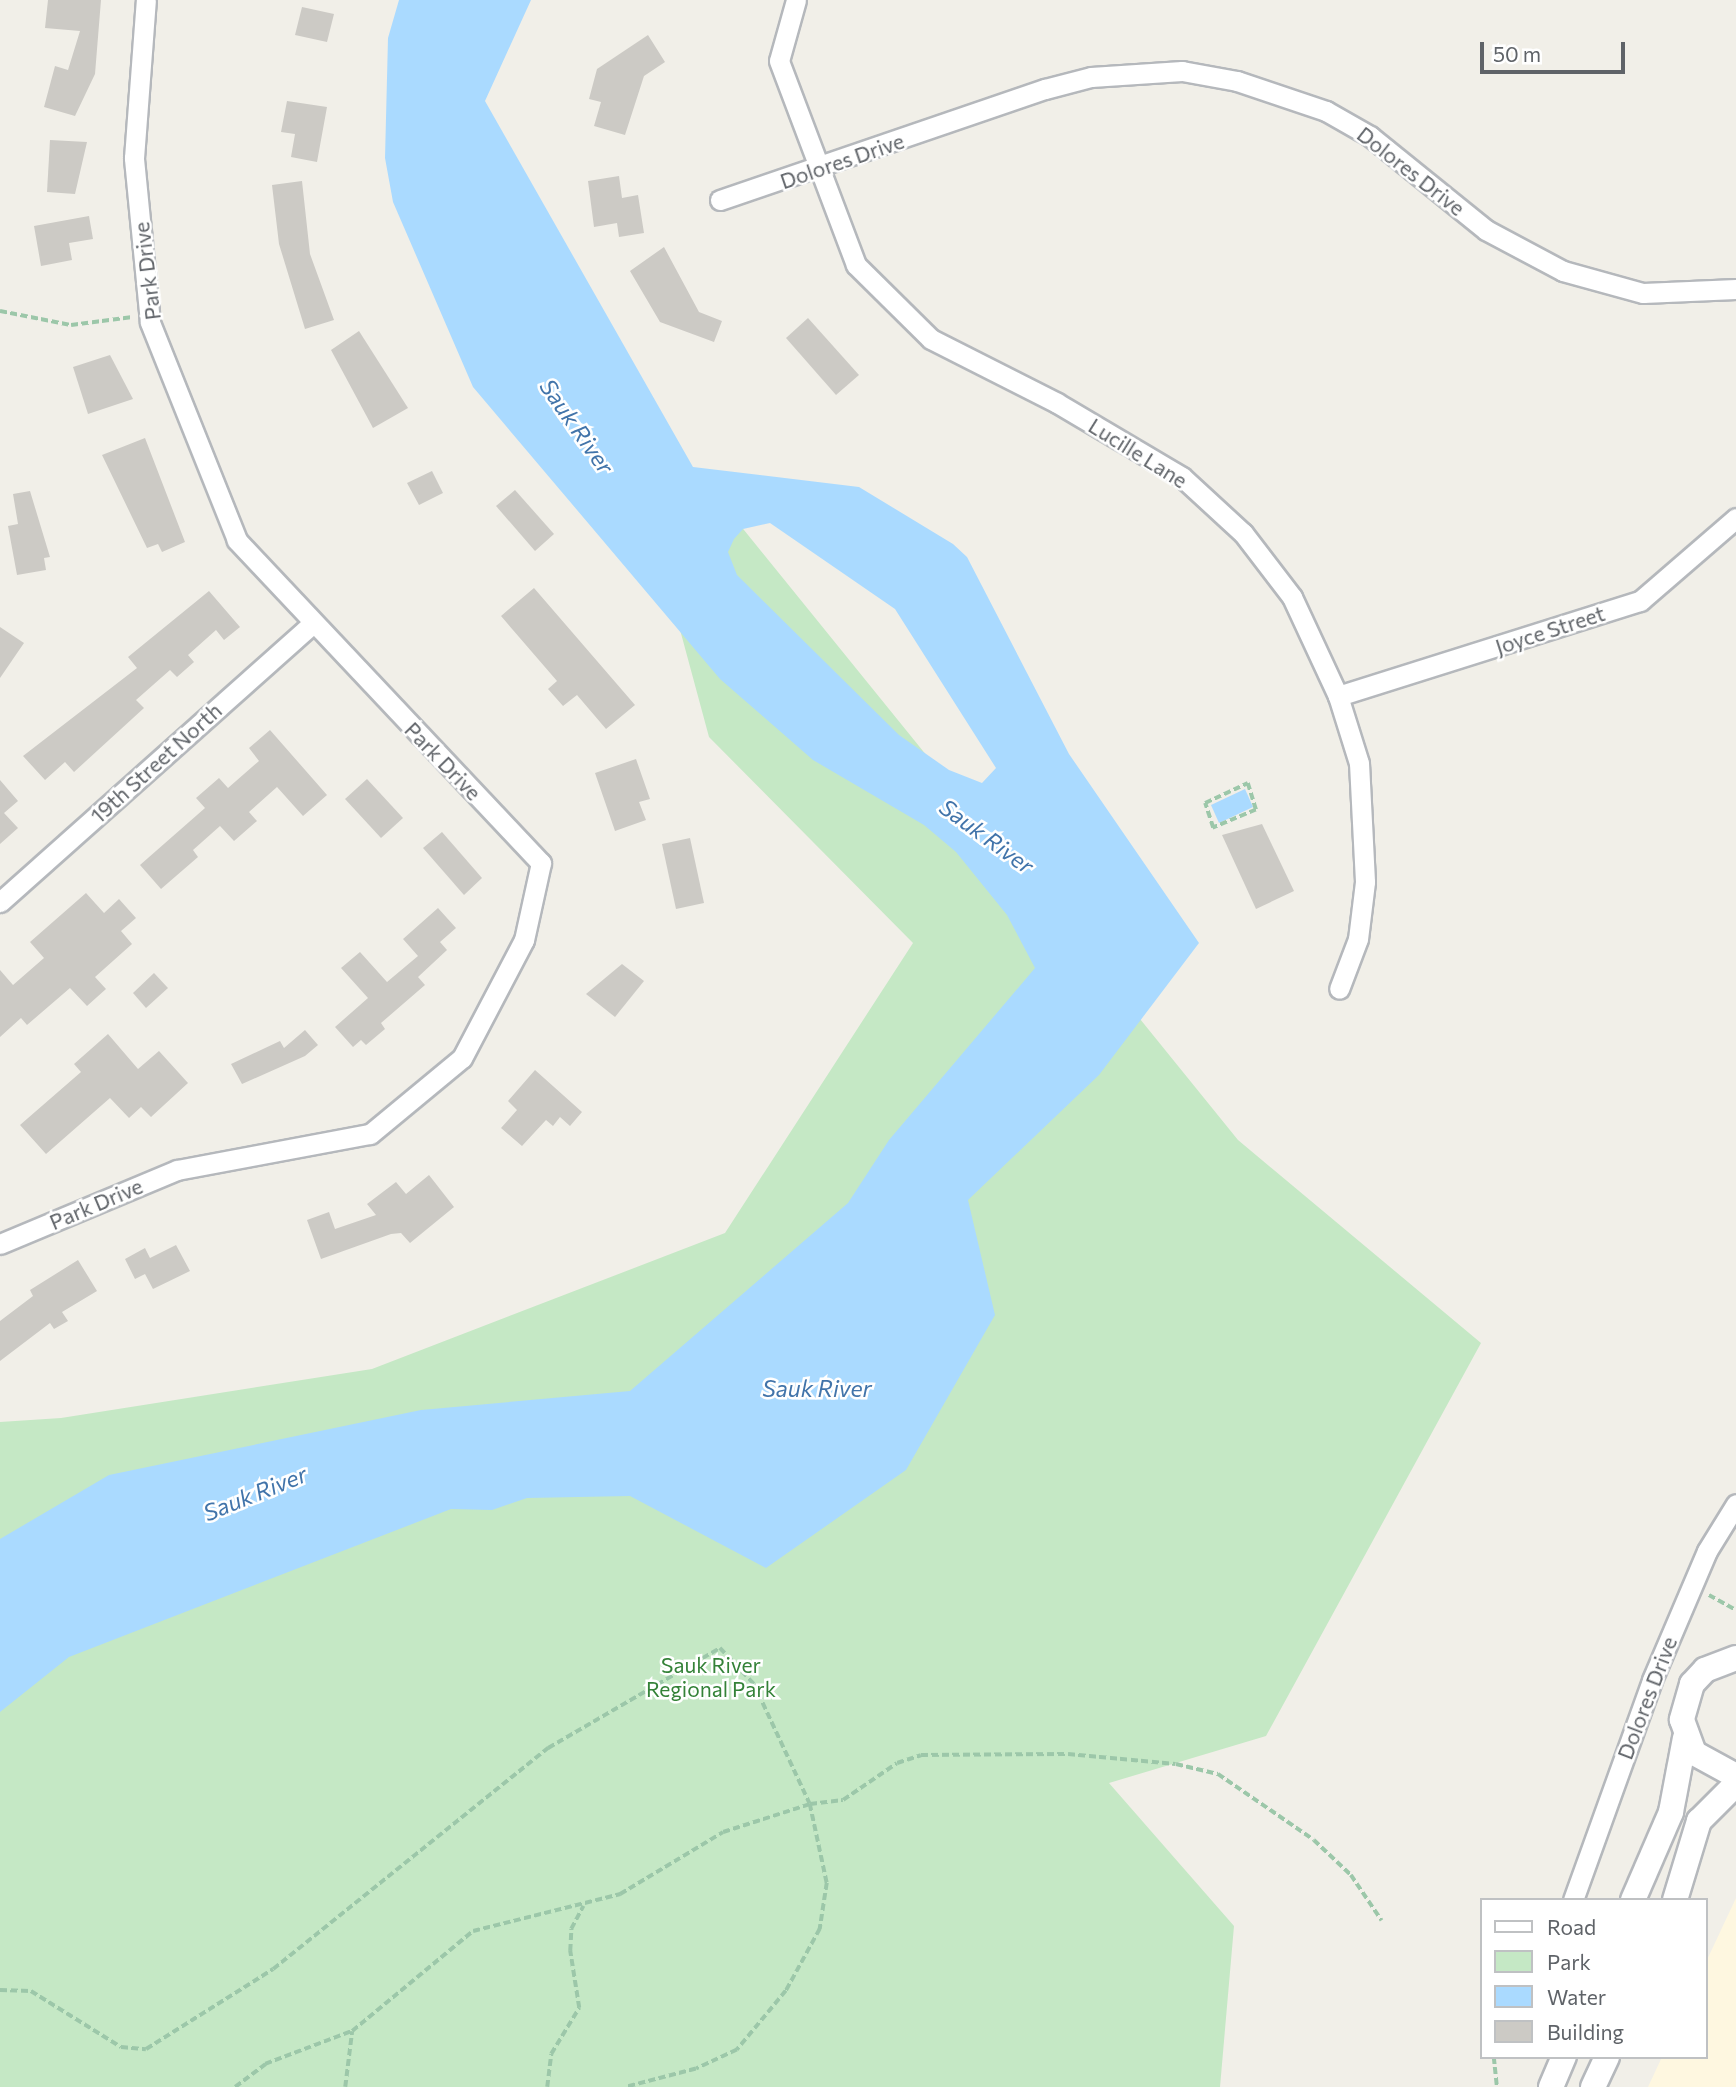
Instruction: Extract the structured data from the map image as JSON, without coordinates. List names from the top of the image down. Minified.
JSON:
{"streets":{"street":["Dolores Drive","Park Drive","Lucille Lane","Joyce Street","19th Street North"]},"crossings":[["Dolores Drive","Lucille Lane"],["Park Drive","19th Street North"],["Lucille Lane","Joyce Street"]],"water":["Sauk River"],"parks":["Sauk River Regional Park"],"legend":["Road","Park","Water","Building"],"scale_bar":"50 m"}
